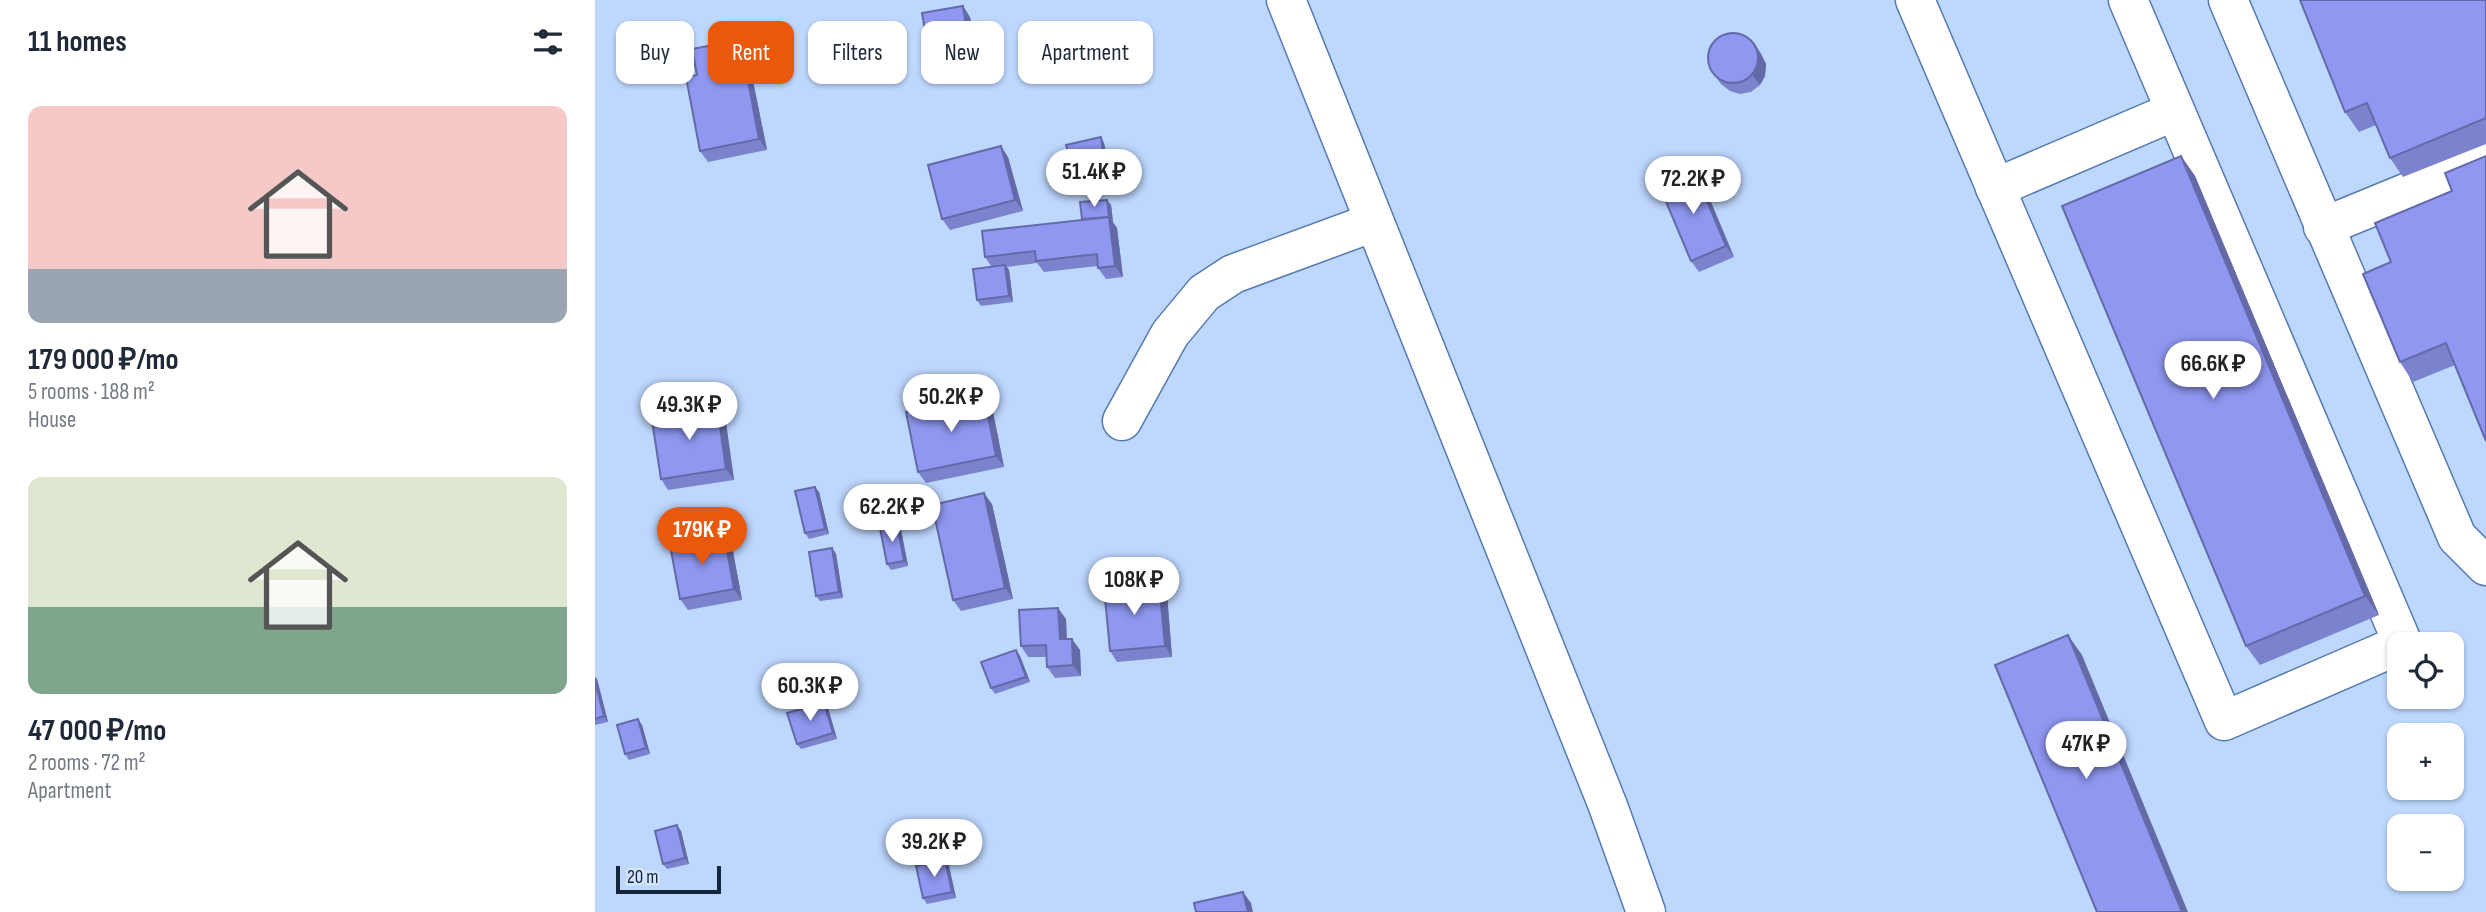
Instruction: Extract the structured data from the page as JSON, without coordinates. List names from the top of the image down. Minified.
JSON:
{"scale_bar":"20 m","page":{"heading":"11 homes","chip":["Buy","Rent","Filters","New","Apartment"],"list":[{"name":"179 000 ₽/mo","note":"5 rooms · 188 m² · House"},{"name":"47 000 ₽/mo","note":"2 rooms · 72 m² · Apartment"}],"price":["51.4K ₽","72.2K ₽","66.6K ₽","50.2K ₽","49.3K ₽","62.2K ₽","179K ₽","108K ₽","60.3K ₽","47K ₽","39.2K ₽"],"map_buttons":["+","−"],"scale":"20 m"}}
